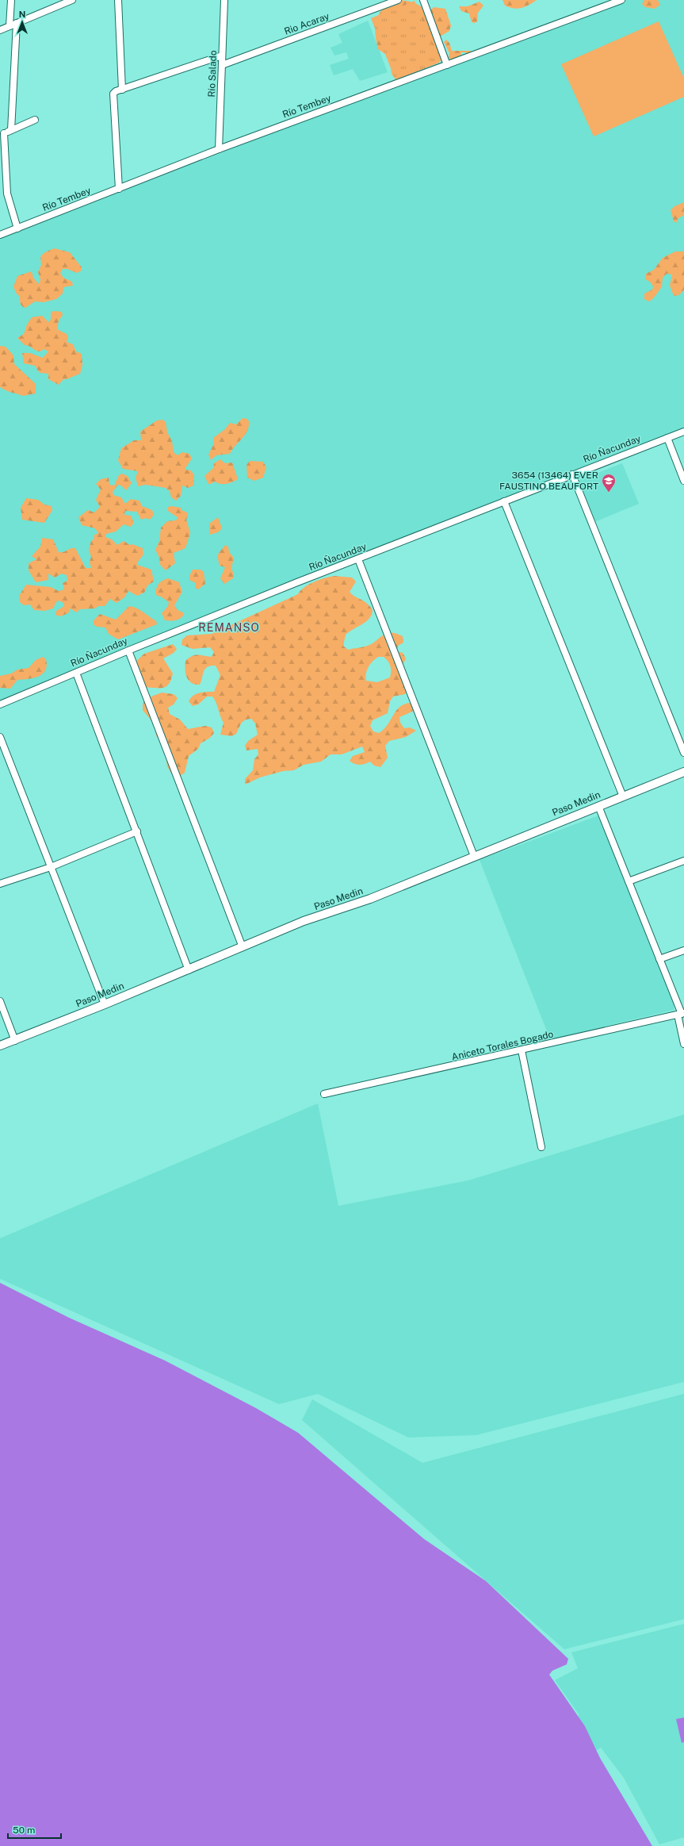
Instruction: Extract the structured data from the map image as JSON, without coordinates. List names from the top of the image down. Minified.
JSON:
{"streets":{"street":["Rio Acaray","Río Salado","Río Tembey","Río Ñacunday","Paso Medin","Aniceto Torales Bogado"]},"crossings":[["Rio Acaray","Río Salado"],["Río Salado","Río Tembey"]],"districts":["REMANSO"],"places":{"school or university":["3654 (13464) EVER FAUSTINO BEAUFORT"]},"scale_bar":"50 m","north":"top"}
